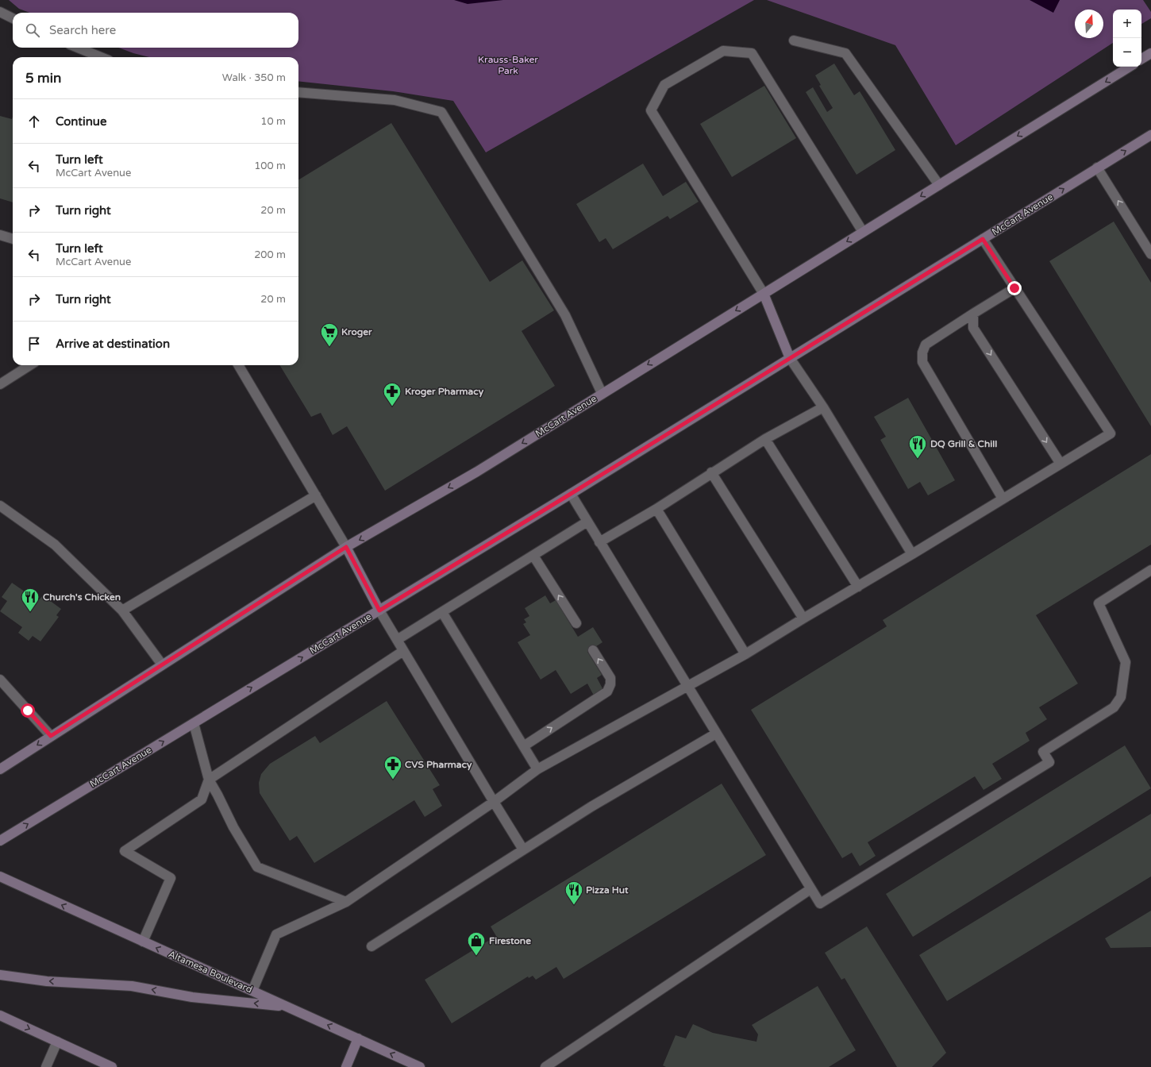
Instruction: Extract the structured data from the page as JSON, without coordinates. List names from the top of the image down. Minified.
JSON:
{"streets":{"main road":["McCart Avenue","Altamesa Boulevard"]},"parks":["Krauss-Baker Park"],"places":{"supermarket":["Kroger"],"pharmacy":["Kroger Pharmacy","CVS Pharmacy"],"restaurant":["DQ Grill & Chill","Church's Chicken","Pizza Hut"],"shop":["Firestone"]},"north":"top","page":{"map_buttons":["+","−"],"search":"Search here","heading":["5 min","Walk · 350 m"],"list":[["Continue","10 m"],["Turn left","McCart Avenue","100 m"],["Turn right","20 m"],["Turn left","McCart Avenue","200 m"],["Turn right","20 m"],"Arrive at destination"]}}
